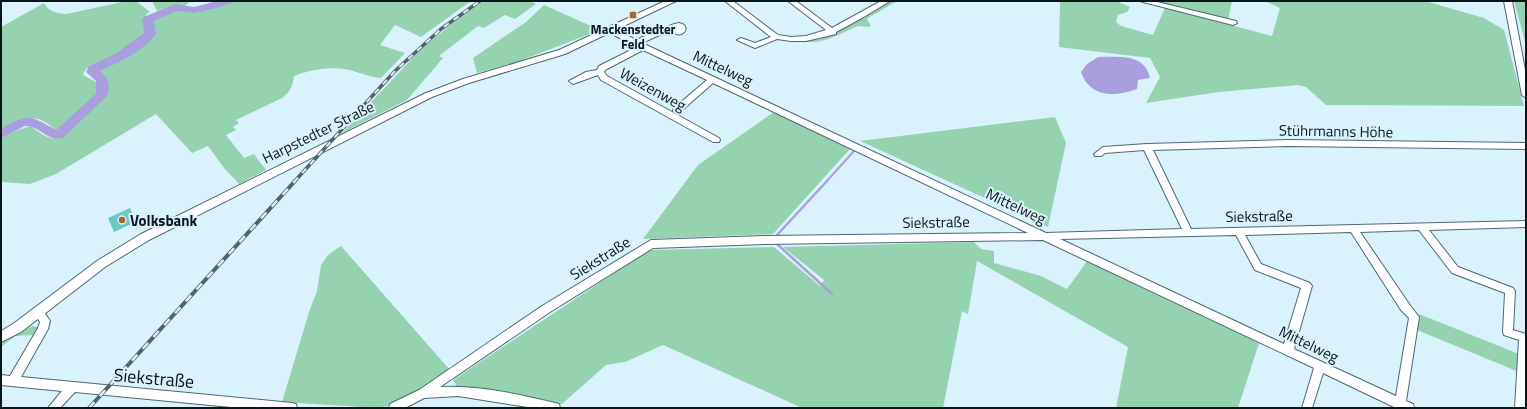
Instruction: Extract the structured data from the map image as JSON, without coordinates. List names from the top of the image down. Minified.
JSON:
{"streets":{"street":["Mittelweg","Weizenweg","Stührmanns Höhe","Harpstedter Straße","Siekstraße"]},"crossings":[["Mittelweg","Weizenweg"],["Mittelweg","Harpstedter Straße"],["Mittelweg","Siekstraße"],["Harpstedter Straße","Siekstraße"]],"places":{"transit":["Mackenstedter Feld"],"other":["Volksbank"]}}
